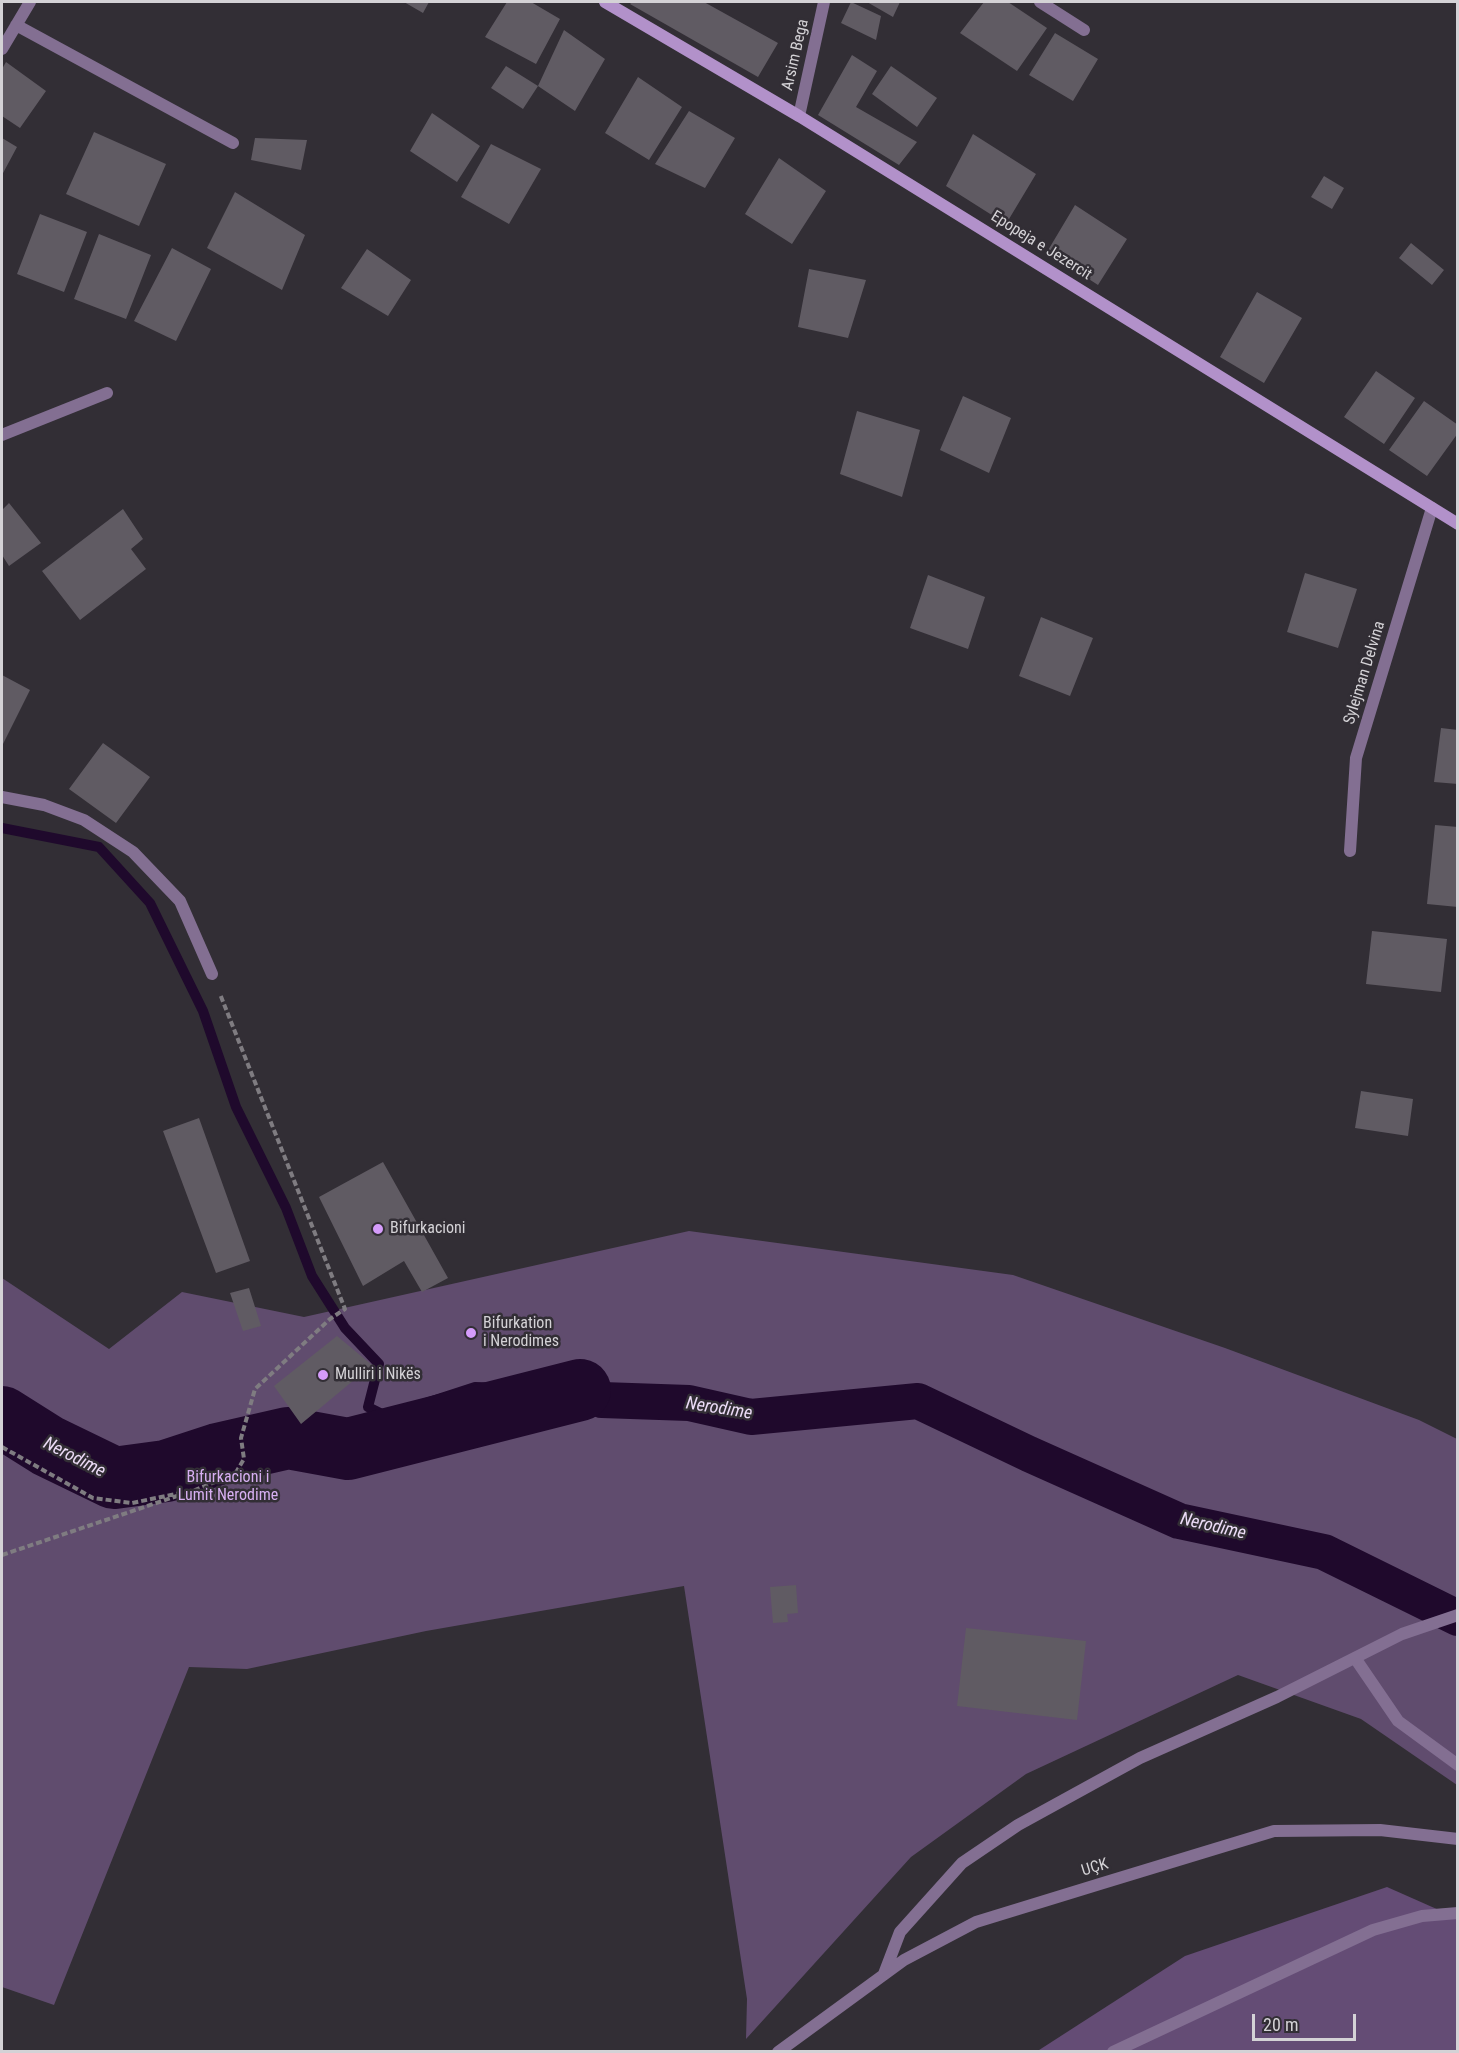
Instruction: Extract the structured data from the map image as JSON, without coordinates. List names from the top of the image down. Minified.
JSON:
{"streets":{"main road":["Epopeja e Jezercit"],"street":["Arsim Bega","Sylejman Delvina","UÇK"]},"crossings":[["Arsim Bega","Epopeja e Jezercit"],["Epopeja e Jezercit","Sylejman Delvina"]],"water":["Nerodime"],"parks":["Bifurkacioni i Lumit Nerodime"],"places":["Bifurkacioni","Bifurkation i Nerodimes","Mulliri i Nikës"],"scale_bar":"20 m"}
